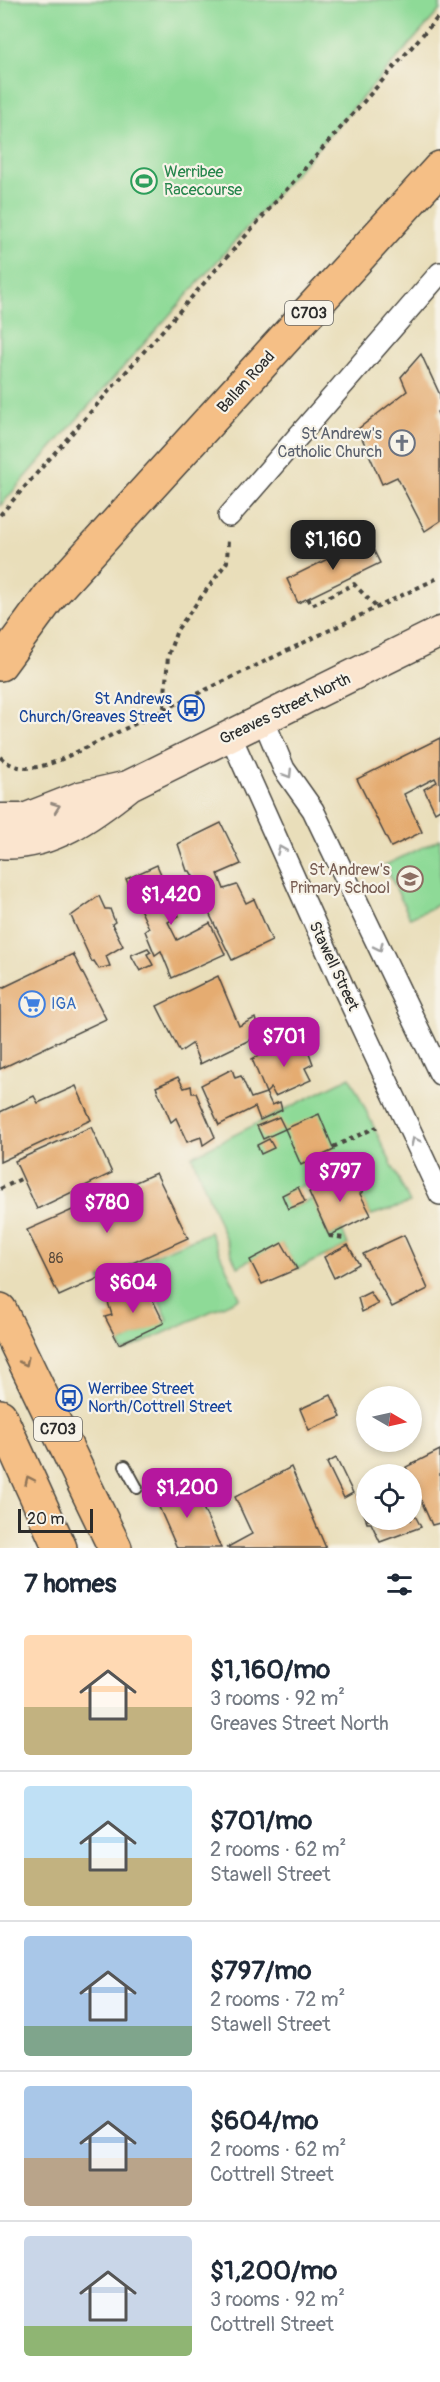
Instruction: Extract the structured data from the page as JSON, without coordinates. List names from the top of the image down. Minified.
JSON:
{"streets":{"main road":["C703","Ballan Road"],"street":["Greaves Street North","Stawell Street"]},"crossings":[["Greaves Street North","Stawell Street"]],"places":{"sports":["Werribee Racecourse"],"church":["St Andrew's Catholic Church"],"bus stop":["St Andrews Church/Greaves Street","Werribee Street North/Cottrell Street"],"school or university":["St Andrew's Primary School"],"supermarket":["IGA"]},"house_numbers":["86"],"scale_bar":"20 m","north":"right","page":{"price":["$1,160","$1,420","$701","$797","$780","$604","$1,200"],"scale":"20 m","heading":"7 homes","list":[{"name":"$1,160/mo","note":"3 rooms · 92 m² · Greaves Street North"},{"name":"$701/mo","note":"2 rooms · 62 m² · Stawell Street"},{"name":"$797/mo","note":"2 rooms · 72 m² · Stawell Street"},{"name":"$604/mo","note":"2 rooms · 62 m² · Cottrell Street"},{"name":"$1,200/mo","note":"3 rooms · 92 m² · Cottrell Street"}]}}
